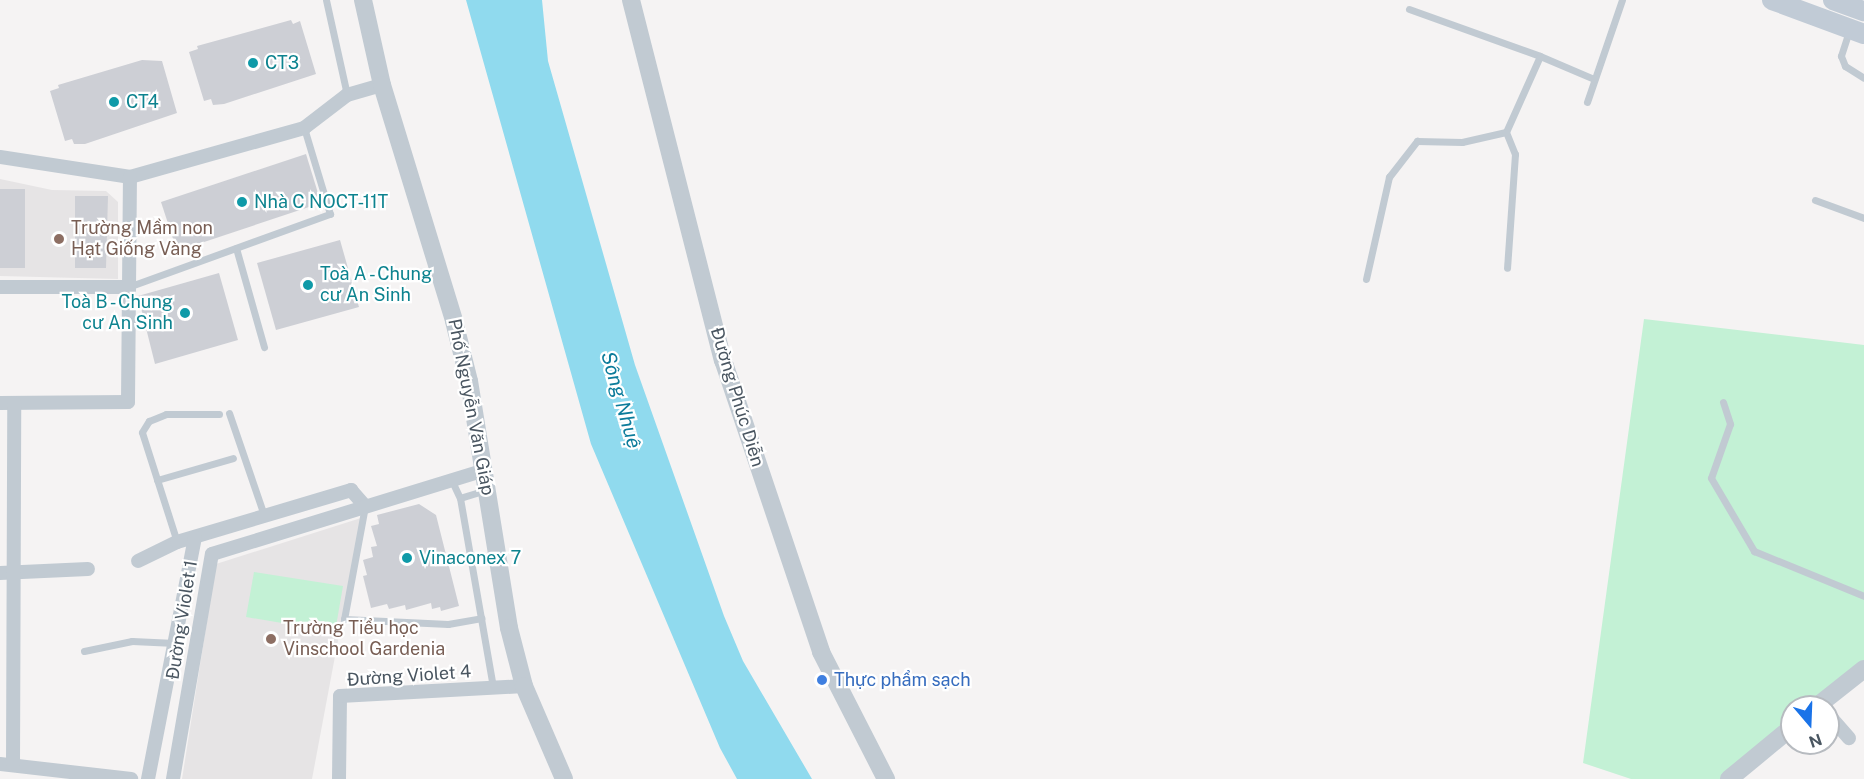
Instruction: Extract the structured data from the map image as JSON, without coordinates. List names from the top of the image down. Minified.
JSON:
{"streets":{"street":["Đường Phúc Diễn","Phố Nguyễn Văn Giáp","Đường Violet 1","Đường Violet 4"]},"crossings":[["Phố Nguyễn Văn Giáp","Đường Violet 4"]],"water":["Sông Nhuệ"],"places":["CT3","CT4","Nhà C NOCT-11T","Trường Mầm non Hạt Giống Vàng","Toà A - Chung cư An Sinh","Toà B - Chung cư An Sinh","Vinaconex 7","Trường Tiểu học Vinschool Gardenia","Thực phẩm sạch"],"north":"bottom"}
